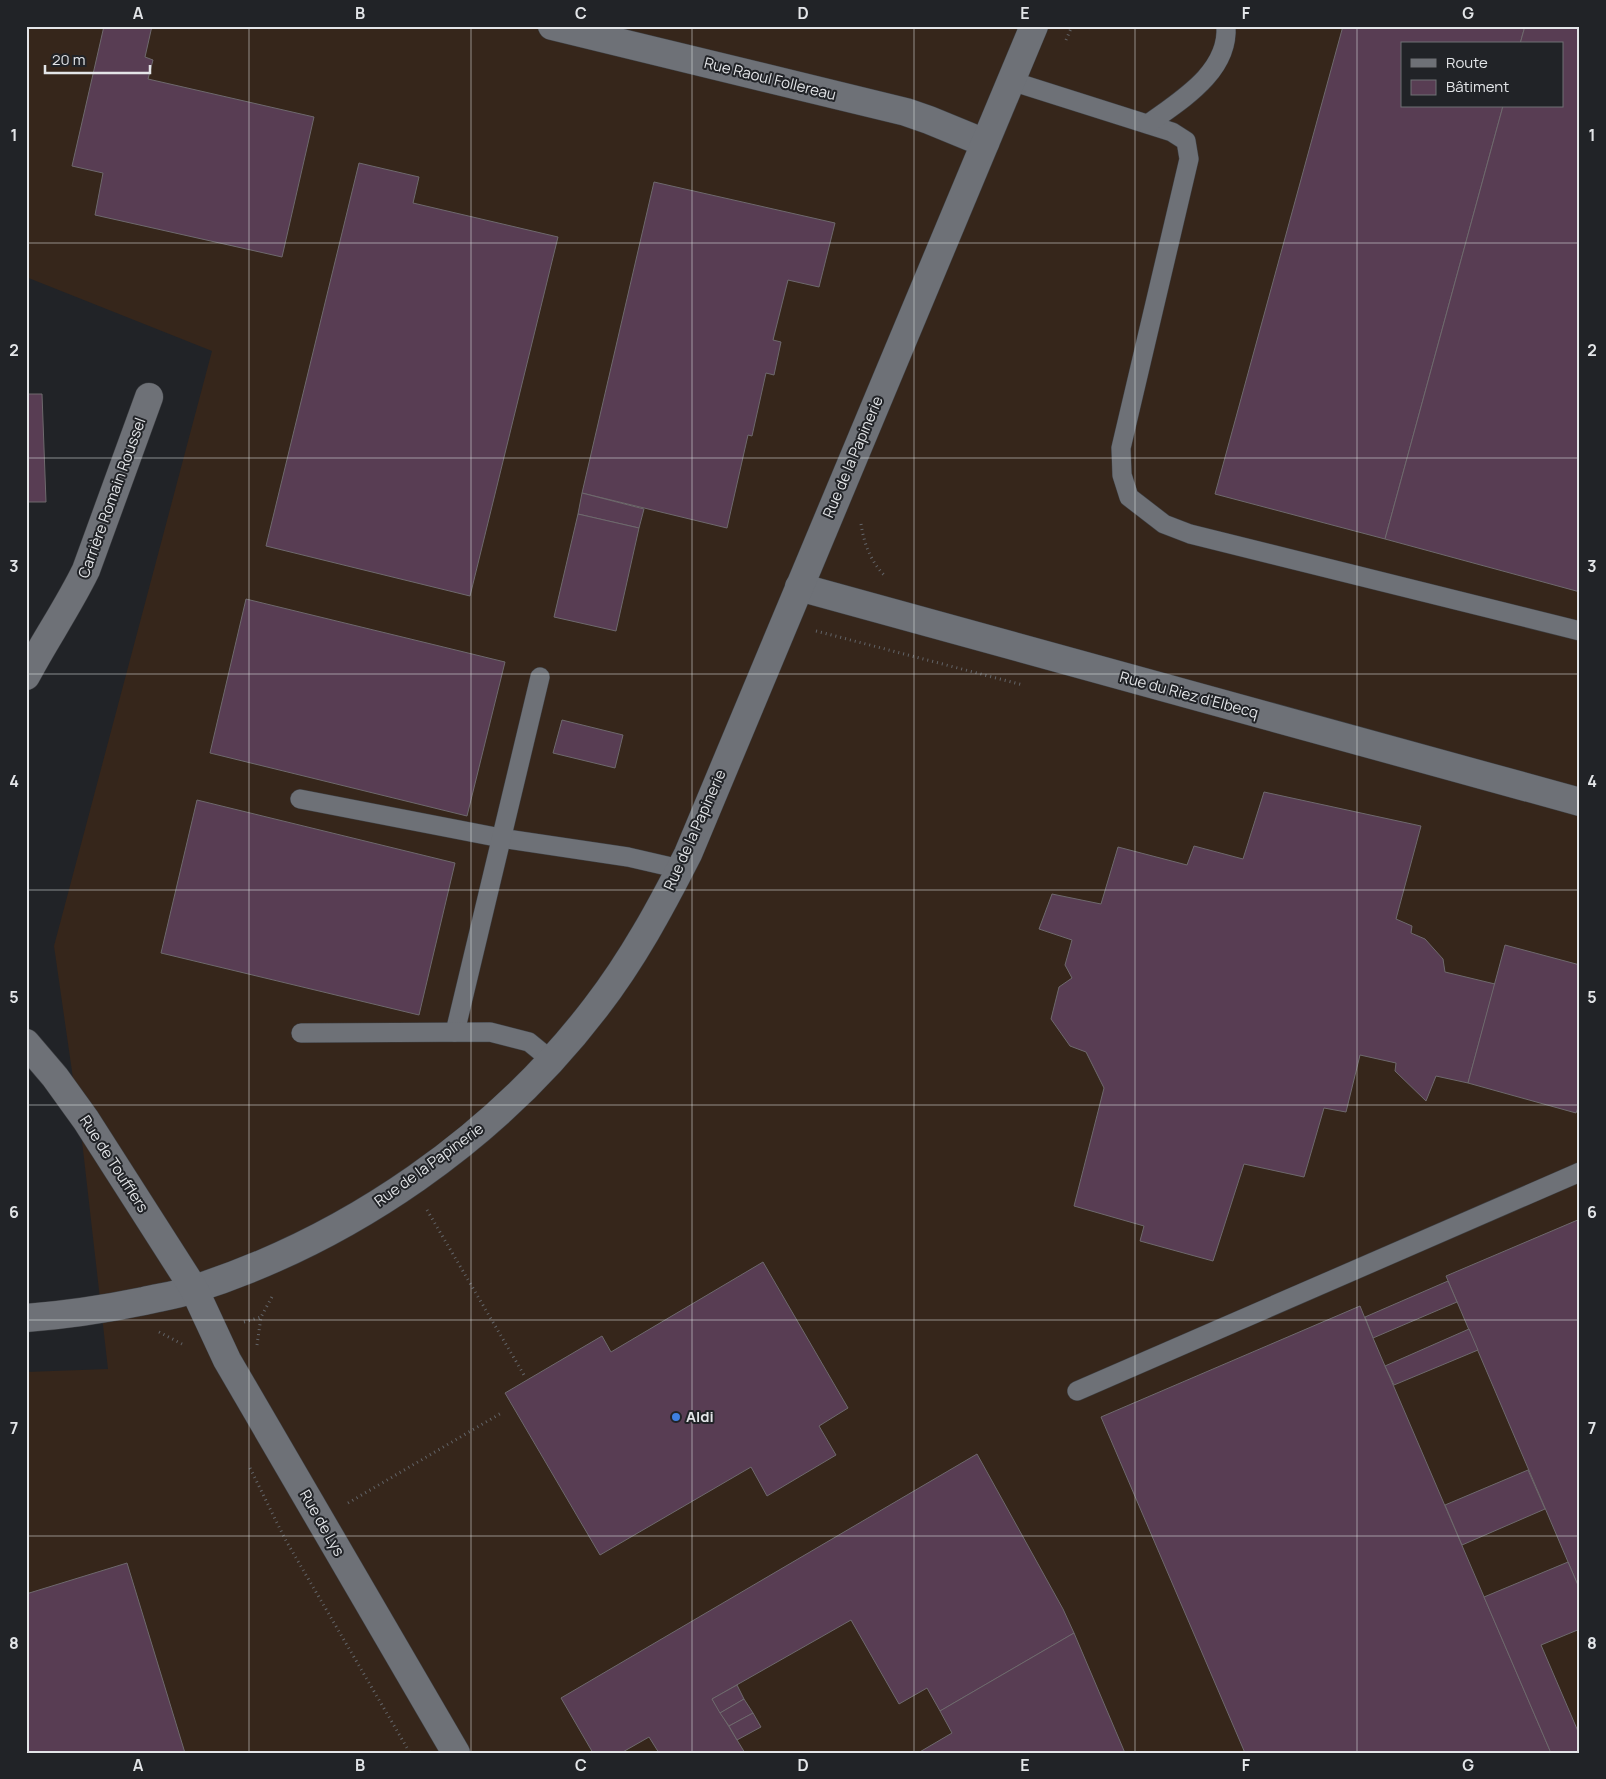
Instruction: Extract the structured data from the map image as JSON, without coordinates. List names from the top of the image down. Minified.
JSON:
{"streets":{"street":["Rue Raoul Follereau","Rue de la Papinerie","Carrière Romain Roussel","Rue du Riez d'Elbecq","Rue de Toufflers","Rue de Lys"]},"crossings":[["Rue Raoul Follereau","Rue de la Papinerie"],["Rue de la Papinerie","Rue du Riez d'Elbecq"],["Rue de la Papinerie","Rue de Toufflers"],["Rue de la Papinerie","Rue de Lys"],["Rue de Toufflers","Rue de Lys"]],"places":["Aldi"],"legend":["Route","Bâtiment"],"scale_bar":"20 m","grid":{"columns":["A","B","C","D","E","F","G"],"rows":["1","2","3","4","5","6","7","8"]}}
